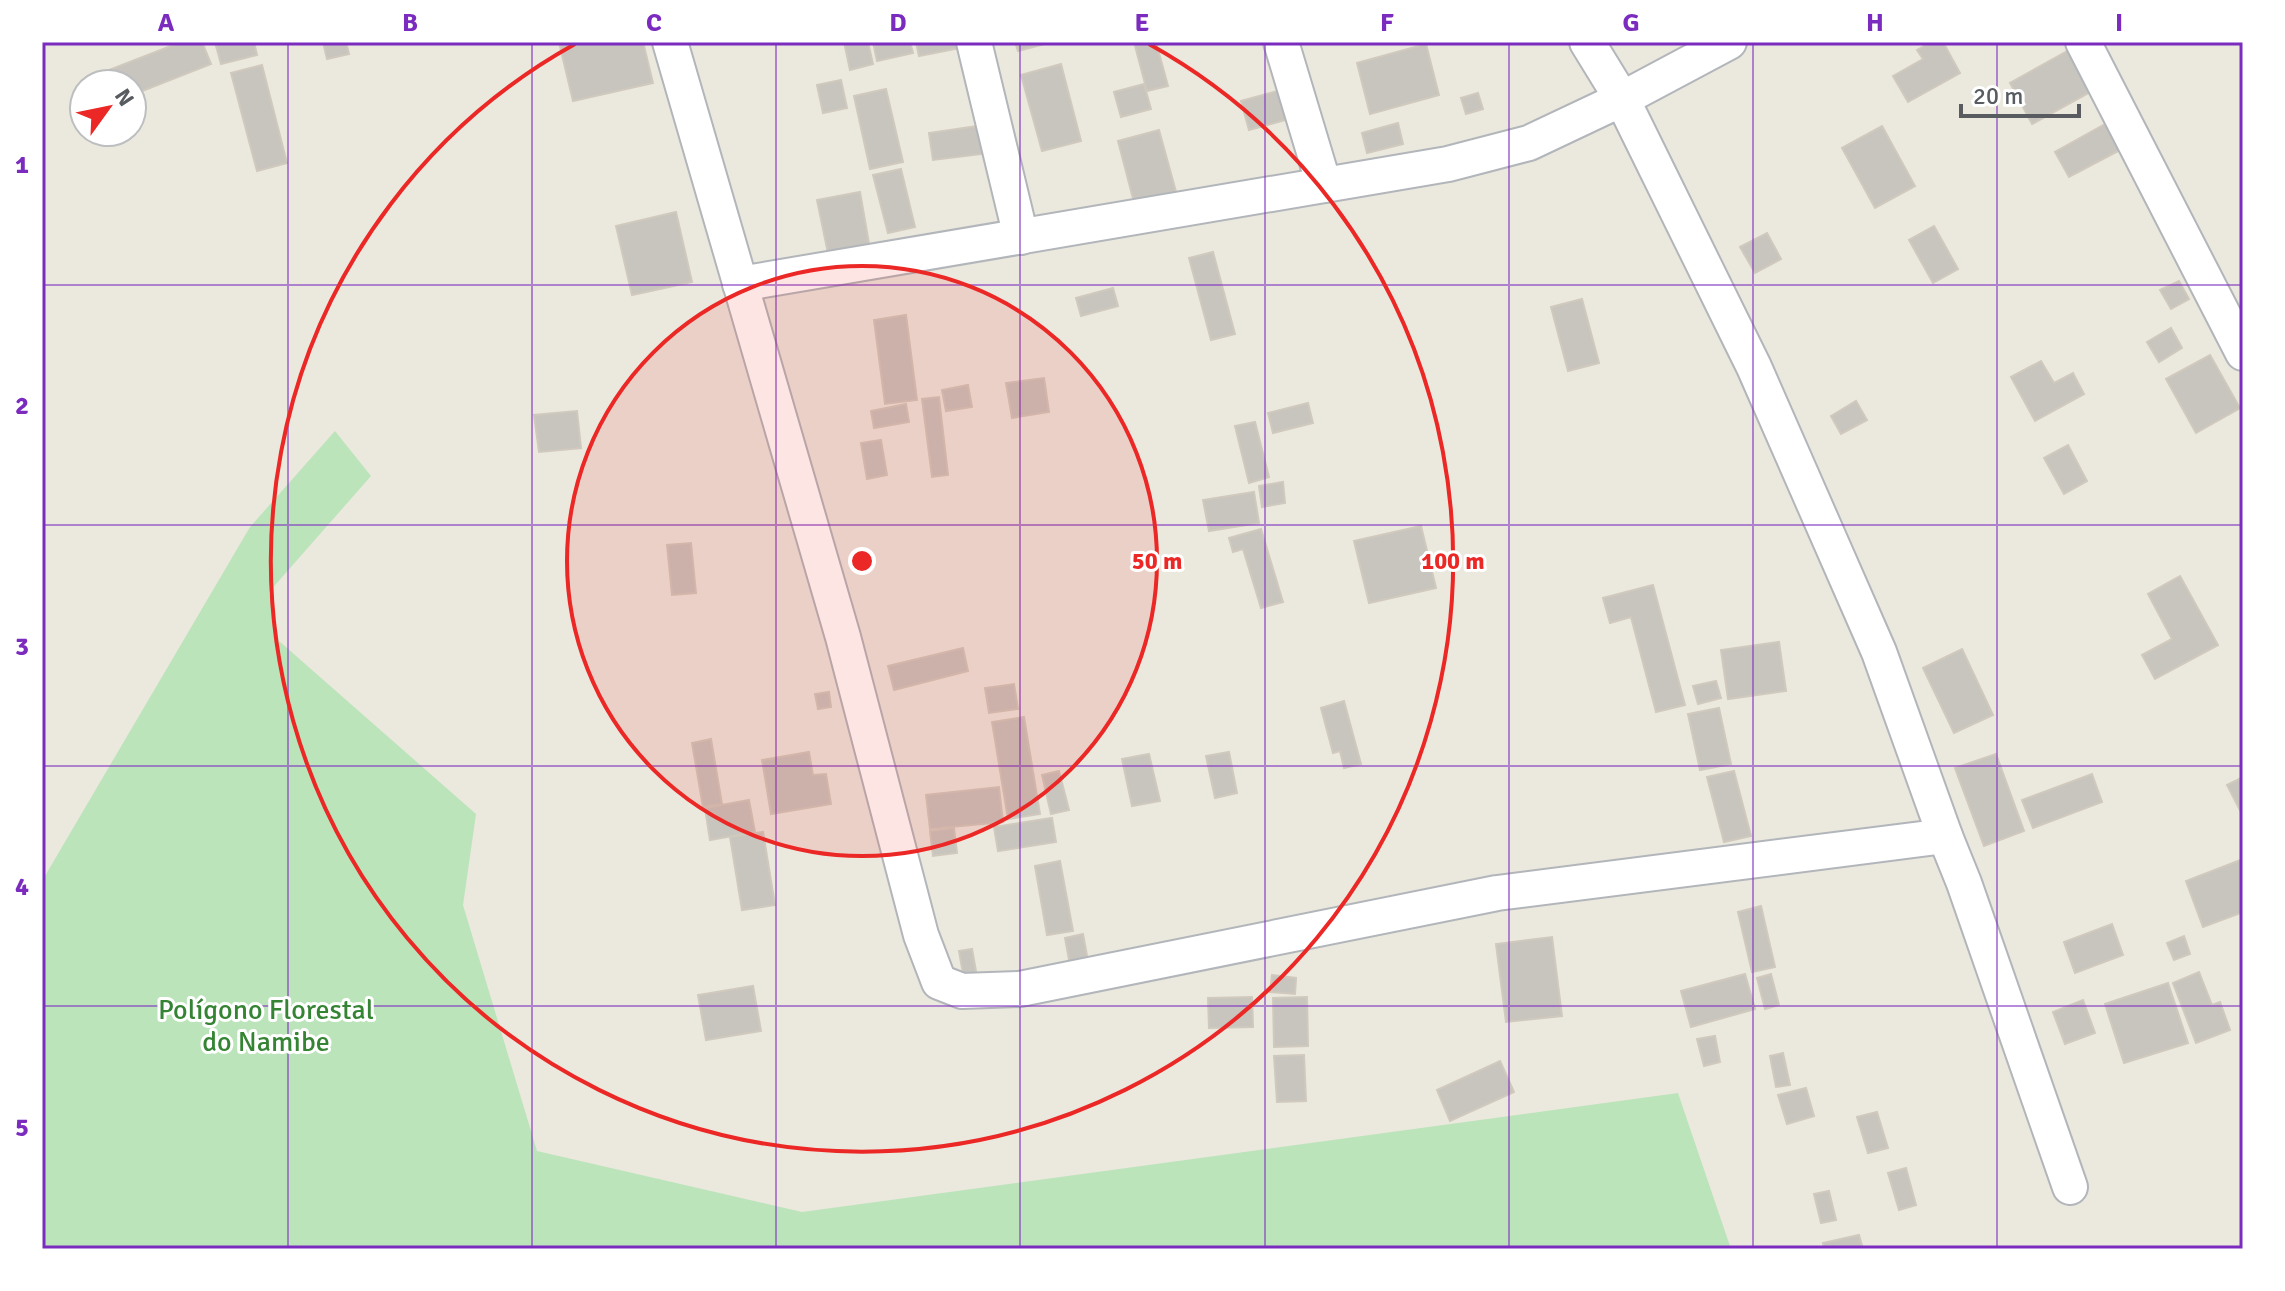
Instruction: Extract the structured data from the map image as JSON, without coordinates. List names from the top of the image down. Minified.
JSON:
{"parks":["Polígono Florestal do Namibe"],"scale_bar":"20 m","north":"top right","grid":{"columns":["A","B","C","D","E","F","G","H","I"],"rows":["1","2","3","4","5"]},"rings":["50 m","100 m"]}
